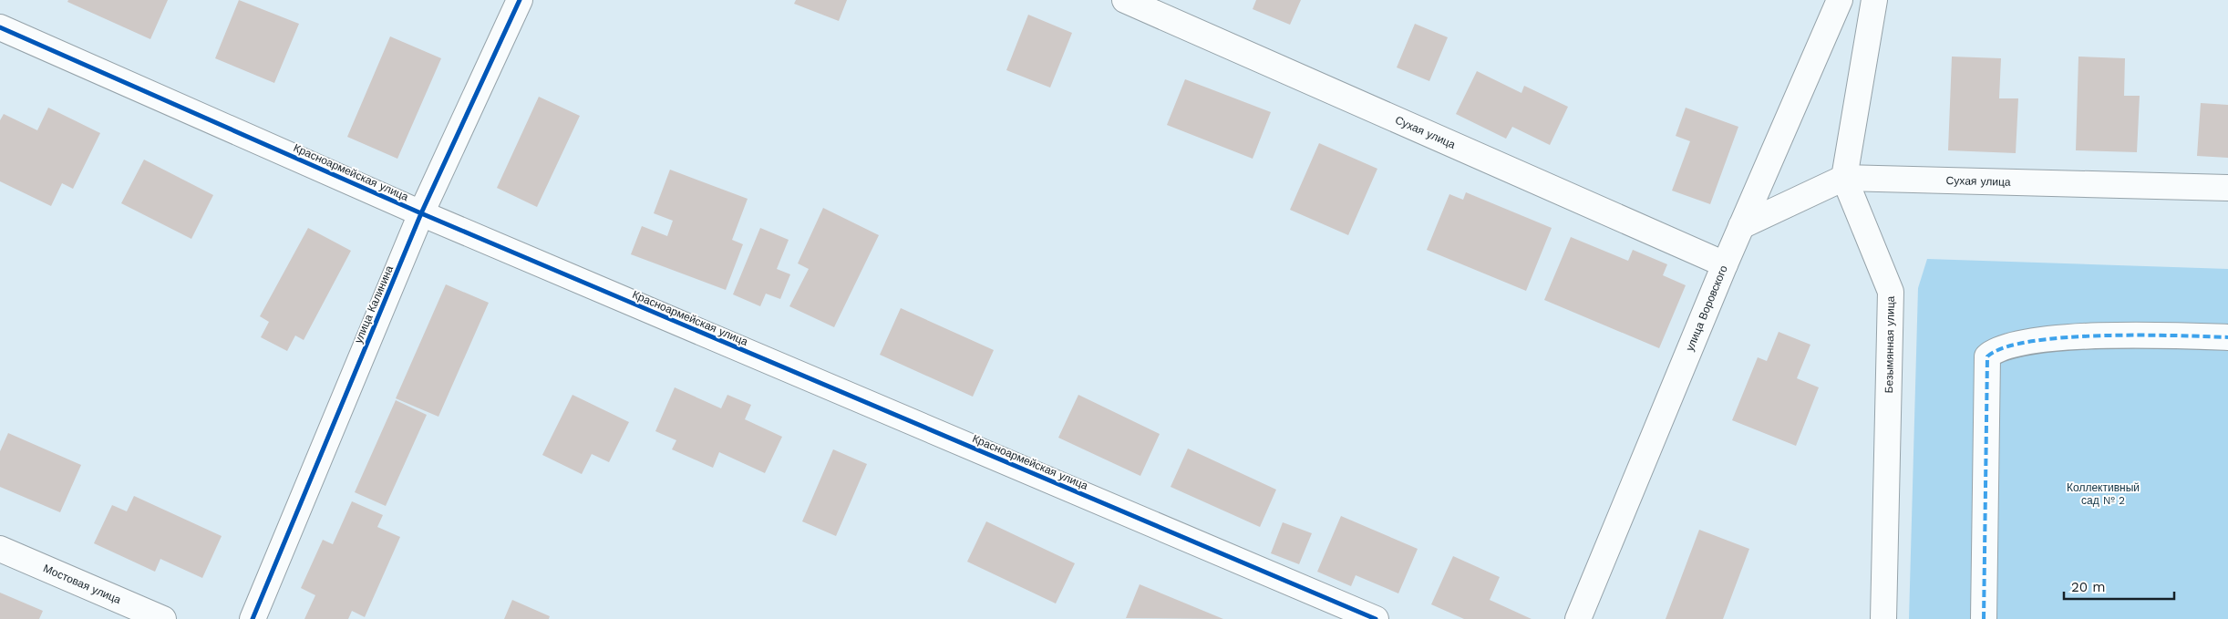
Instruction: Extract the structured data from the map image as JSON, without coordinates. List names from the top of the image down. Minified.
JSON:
{"streets":{"street":["Сухая улица","Красноармейская улица","улица Калинина","улица Воровского","Безымянная улица","Мостовая улица"]},"crossings":[["Сухая улица","улица Воровского"],["Сухая улица","Безымянная улица"],["Красноармейская улица","улица Калинина"]],"parks":["Коллективный сад № 2"],"scale_bar":"20 m"}
